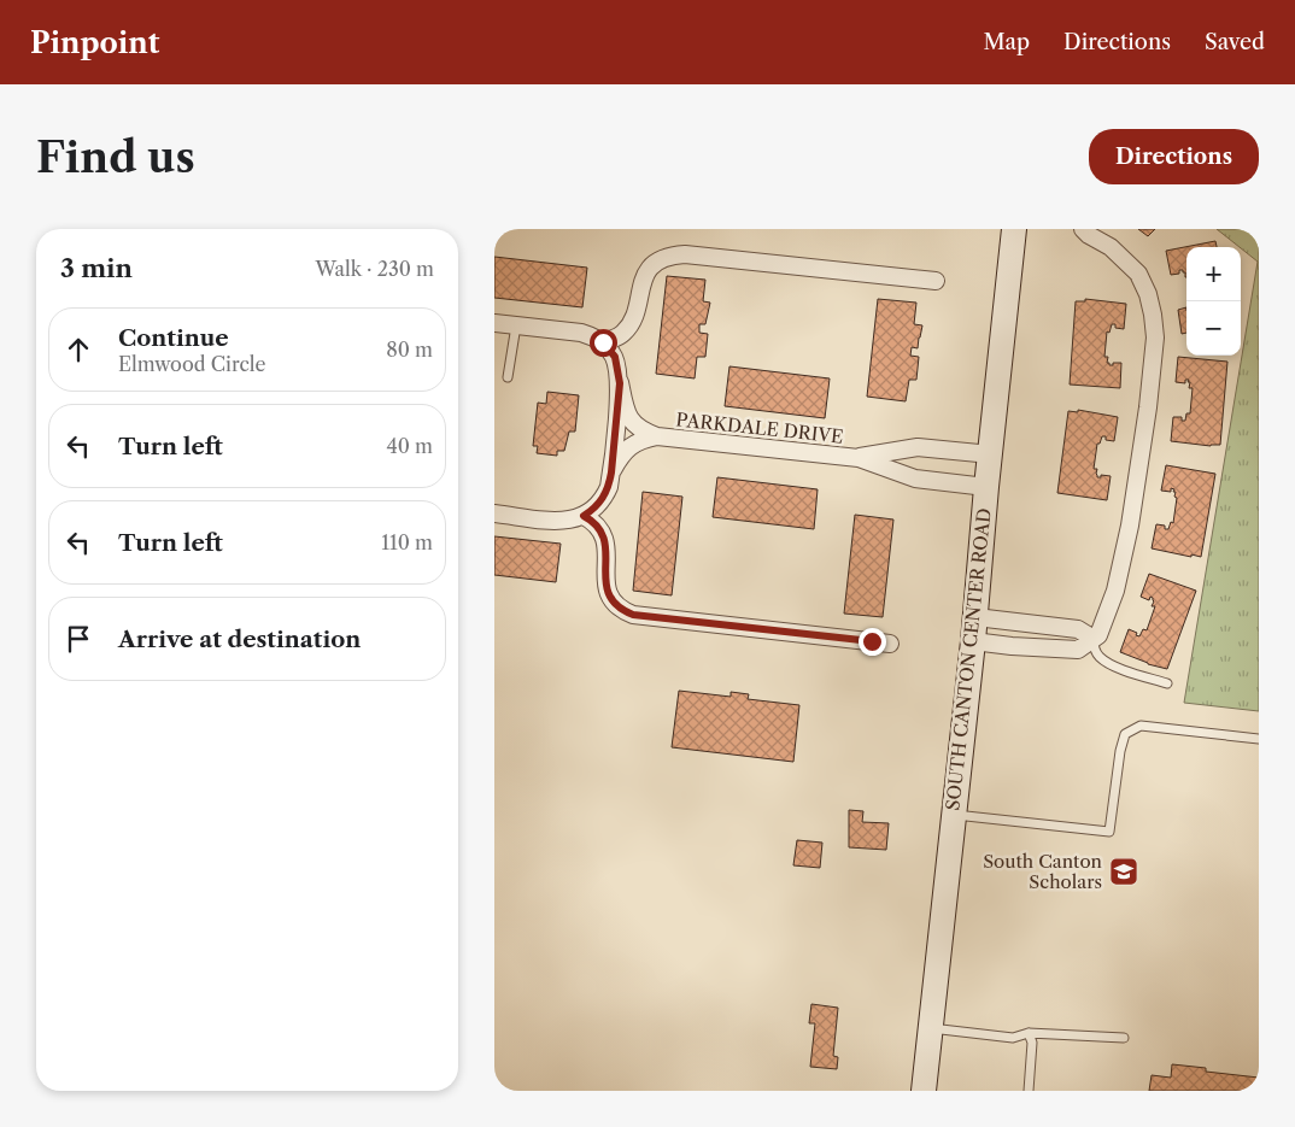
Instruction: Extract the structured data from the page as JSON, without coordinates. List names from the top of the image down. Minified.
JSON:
{"streets":{"main road":["SOUTH CANTON CENTER ROAD"],"street":["PARKDALE DRIVE"]},"crossings":[["PARKDALE DRIVE","SOUTH CANTON CENTER ROAD"]],"places":{"school or university":["South Canton Scholars"]},"page":{"header":"Pinpoint","nav":["Map","Directions","Saved"],"buttons":"Directions","title":"Find us","heading":["3 min","Walk · 230 m"],"map_buttons":["+","−"],"list":[["Continue","Elmwood Circle","80 m"],["Turn left","40 m"],["Turn left","110 m"],"Arrive at destination"]}}
